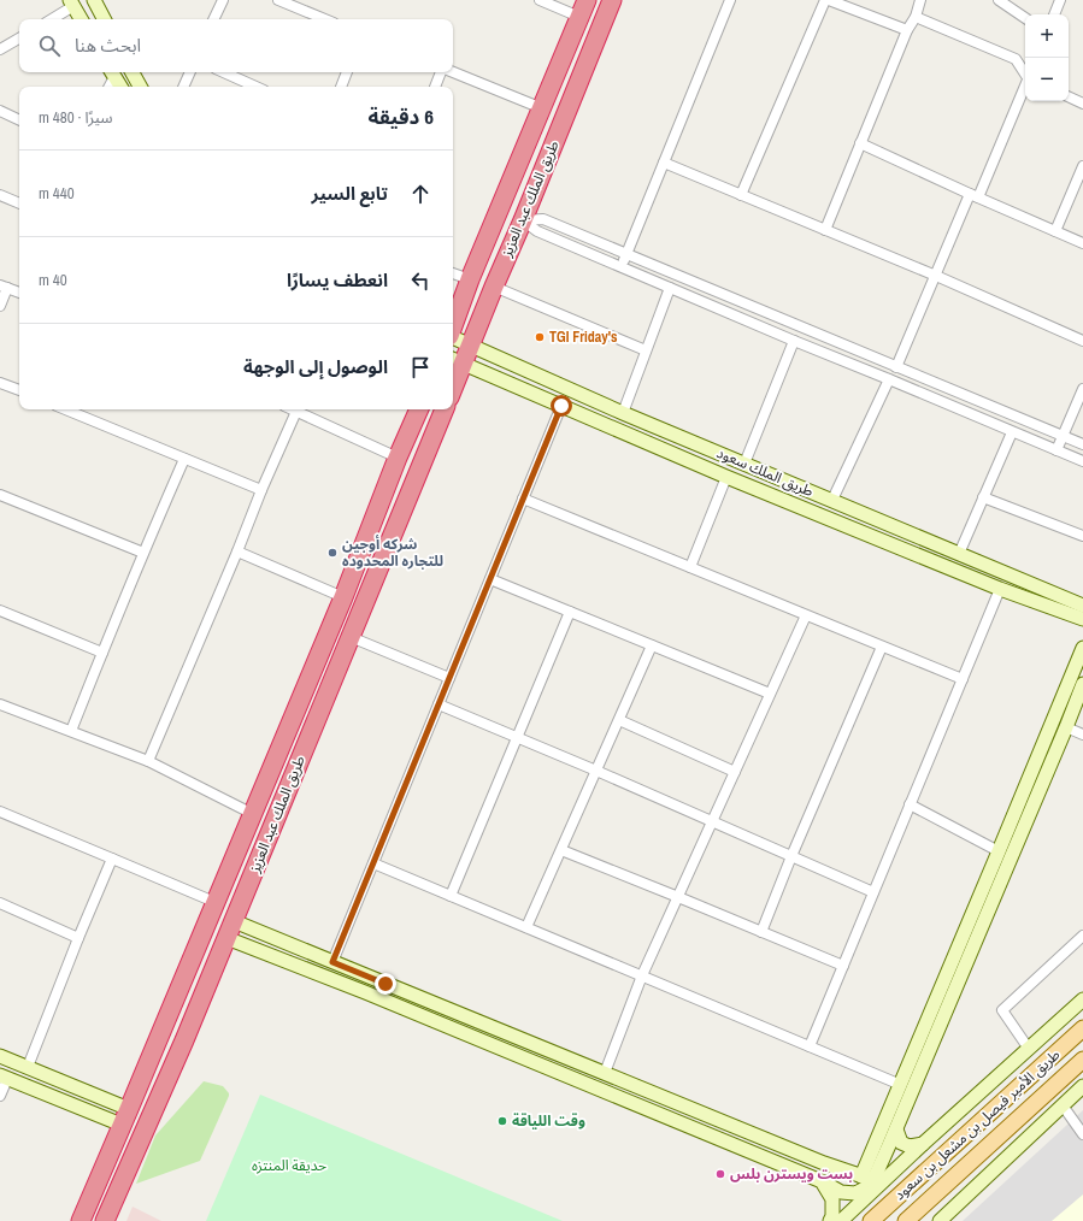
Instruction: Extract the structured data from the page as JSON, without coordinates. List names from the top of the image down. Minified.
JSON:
{"streets":{"highway":["طريق الملك عبد العزيز"],"main road":["طريق الأمير فيصل بن مشعل بن سعود"],"street":["طريق الملك سعود"]},"crossings":[["طريق الملك عبد العزيز","طريق الملك سعود"]],"parks":["حديقة المنتزه"],"places":["TGI Friday's","شركه أوجين للتجاره المحدوده","وقت اللياقة","بست ويسترن بلس"],"page":{"map_buttons":["+","−"],"search":"ابحث هنا","heading":["6 دقيقة","سيرًا · 480 m"],"list":[["تابع السير","440 m"],["انعطف يسارًا","40 m"],"الوصول إلى الوجهة"]}}
